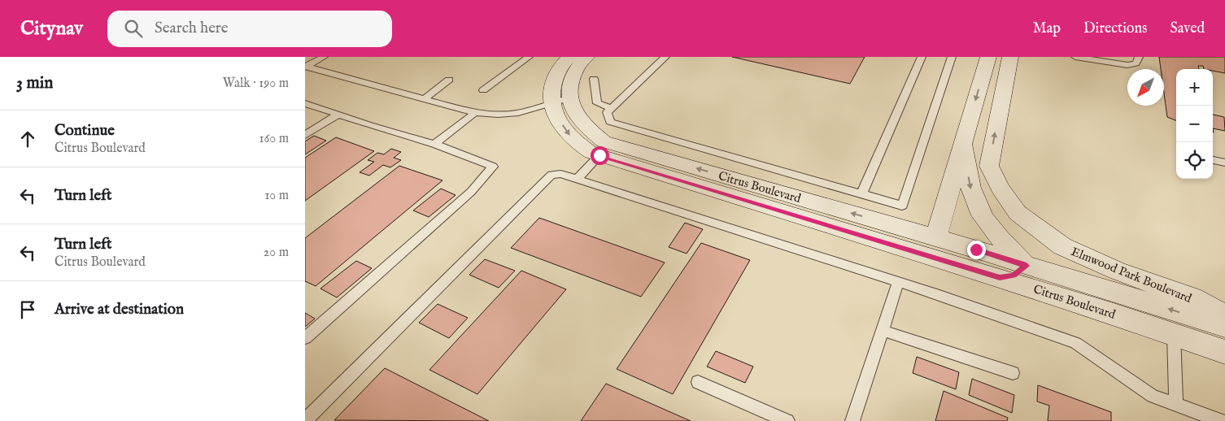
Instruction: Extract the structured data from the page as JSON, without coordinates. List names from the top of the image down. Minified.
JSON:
{"streets":{"street":["Citrus Boulevard","Elmwood Park Boulevard"]},"north":"bottom left","page":{"header":"Citynav","search":"Search here","nav":["Map","Directions","Saved"],"heading":["3 min","Walk · 190 m"],"map_buttons":["+","−"],"list":[["Continue","Citrus Boulevard","160 m"],["Turn left","10 m"],["Turn left","Citrus Boulevard","20 m"],"Arrive at destination"]}}
